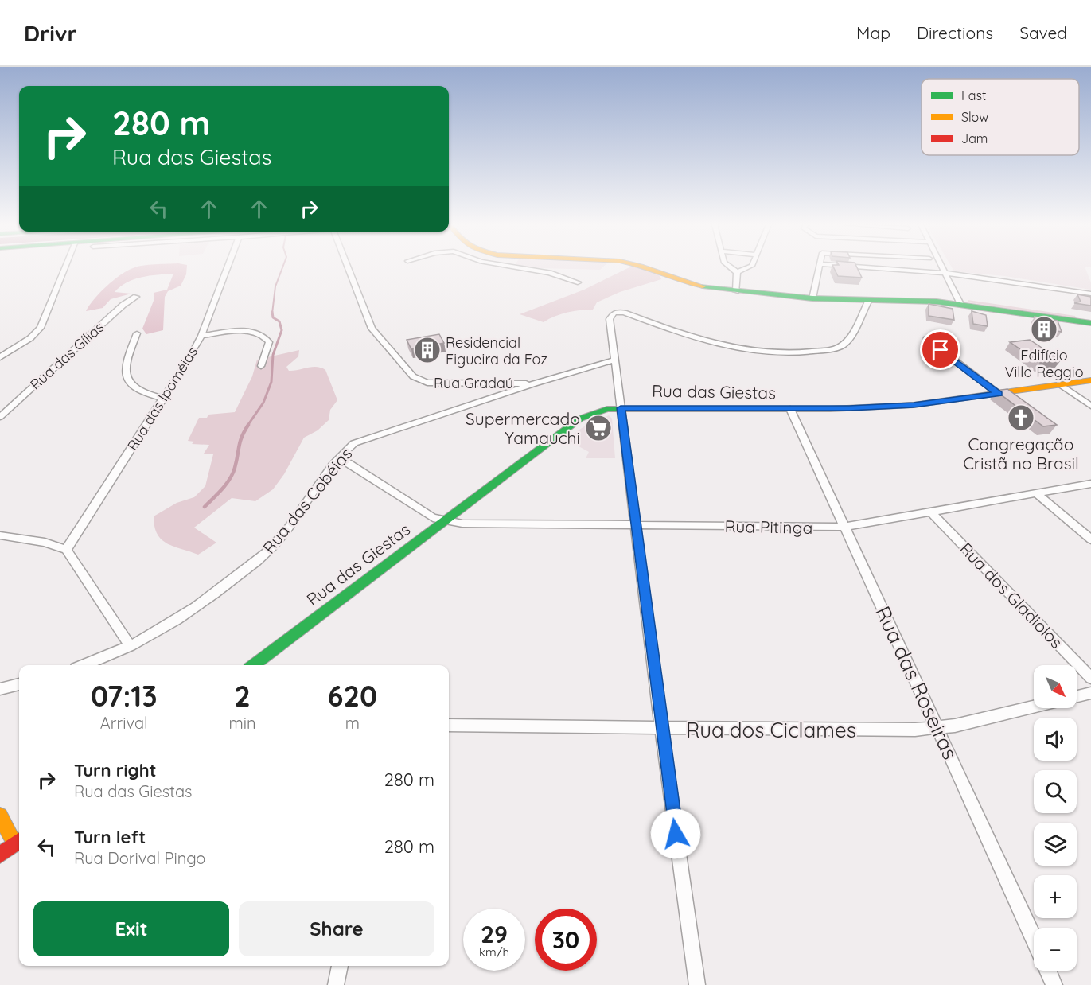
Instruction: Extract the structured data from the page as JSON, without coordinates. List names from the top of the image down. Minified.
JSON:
{"streets":{"main road":["Rua das Giestas"],"street":["Rua das Gílias","Rua Gradaú","Rua das Ipoméias","Rua das Cobéias","Rua Pitinga","Rua dos Gladiolos","Rua das Roseiras","Rua dos Ciclames"]},"crossings":[["Rua Gradaú","Rua das Cobéias"],["Rua das Giestas","Rua Pitinga"],["Rua das Giestas","Rua das Roseiras"],["Rua das Cobéias","Rua Pitinga"],["Rua Pitinga","Rua dos Gladiolos"],["Rua Pitinga","Rua das Roseiras"],["Rua das Roseiras","Rua dos Ciclames"]],"places":{"building":["Edifício Villa Reggio","Residencial Figueira da Foz"],"church":["Congregação Cristã no Brasil"],"supermarket":["Supermercado Yamauchi"]},"legend":["Fast","Slow","Jam"],"north":"bottom right","page":{"header":"Drivr","nav":["Map","Directions","Saved"],"turn":["280 m","Rua das Giestas"],"map_buttons":["+","−"],"eta":["07:13","Arrival","2","min","620","m"],"list":[{"name":"Turn right","note":"Rua das Giestas","value":"280 m"},{"name":"Turn left","note":"Rua Dorival Pingo","value":"280 m"}],"buttons":["Exit","Share"],"speed":"29 km/h","limit":"30"}}
